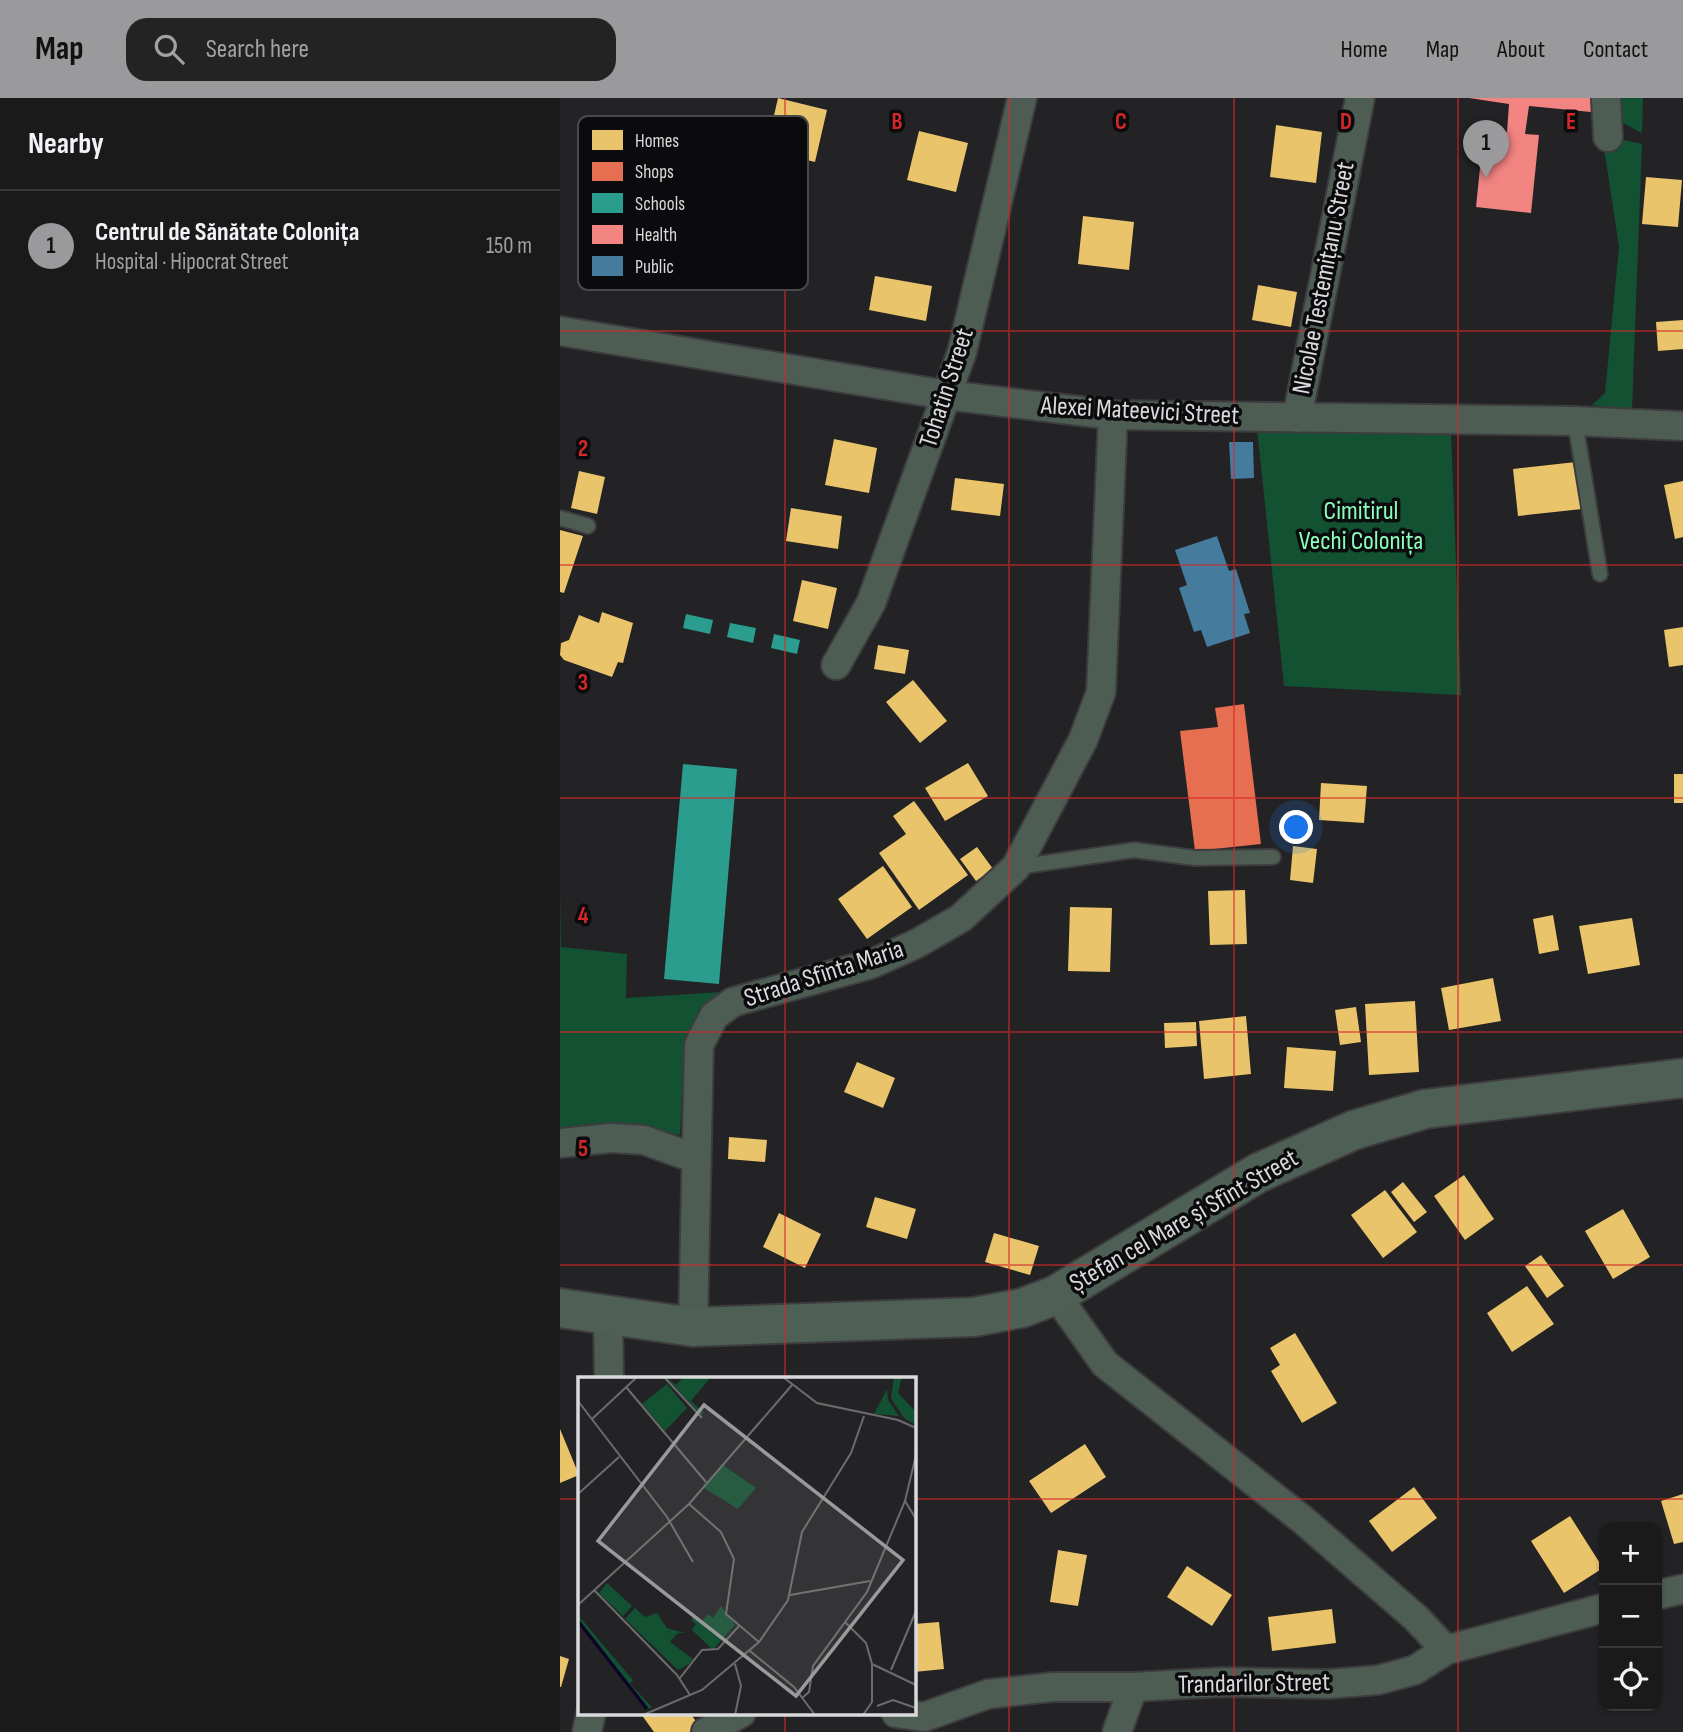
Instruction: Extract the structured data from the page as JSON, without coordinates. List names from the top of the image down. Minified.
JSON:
{"streets":{"street":["Nicolae Testemițanu Street","Tohatin Street","Alexei Mateevici Street","Strada Sfînta Maria","Ștefan cel Mare și Sfînt Street","Trandarilor Street"]},"crossings":[["Nicolae Testemițanu Street","Alexei Mateevici Street"],["Tohatin Street","Alexei Mateevici Street"],["Alexei Mateevici Street","Strada Sfînta Maria"],["Strada Sfînta Maria","Ștefan cel Mare și Sfînt Street"],["Ștefan cel Mare și Sfînt Street","Trandarilor Street"]],"parks":["Cimitirul Vechi Colonița"],"legend":["Homes","Shops","Schools","Health","Public"],"page":{"header":"Map","search":"Search here","nav":["Home","Map","About","Contact"],"heading":"Nearby","pins":"1","list":[{"mark":"1","name":"Centrul de Sănătate Colonița","note":"Hospital · Hipocrat Street","value":"150 m"}],"map_buttons":["+","−"]},"grid":{"columns":["B","C","D","E"],"rows":["2","3","4","5"]}}
